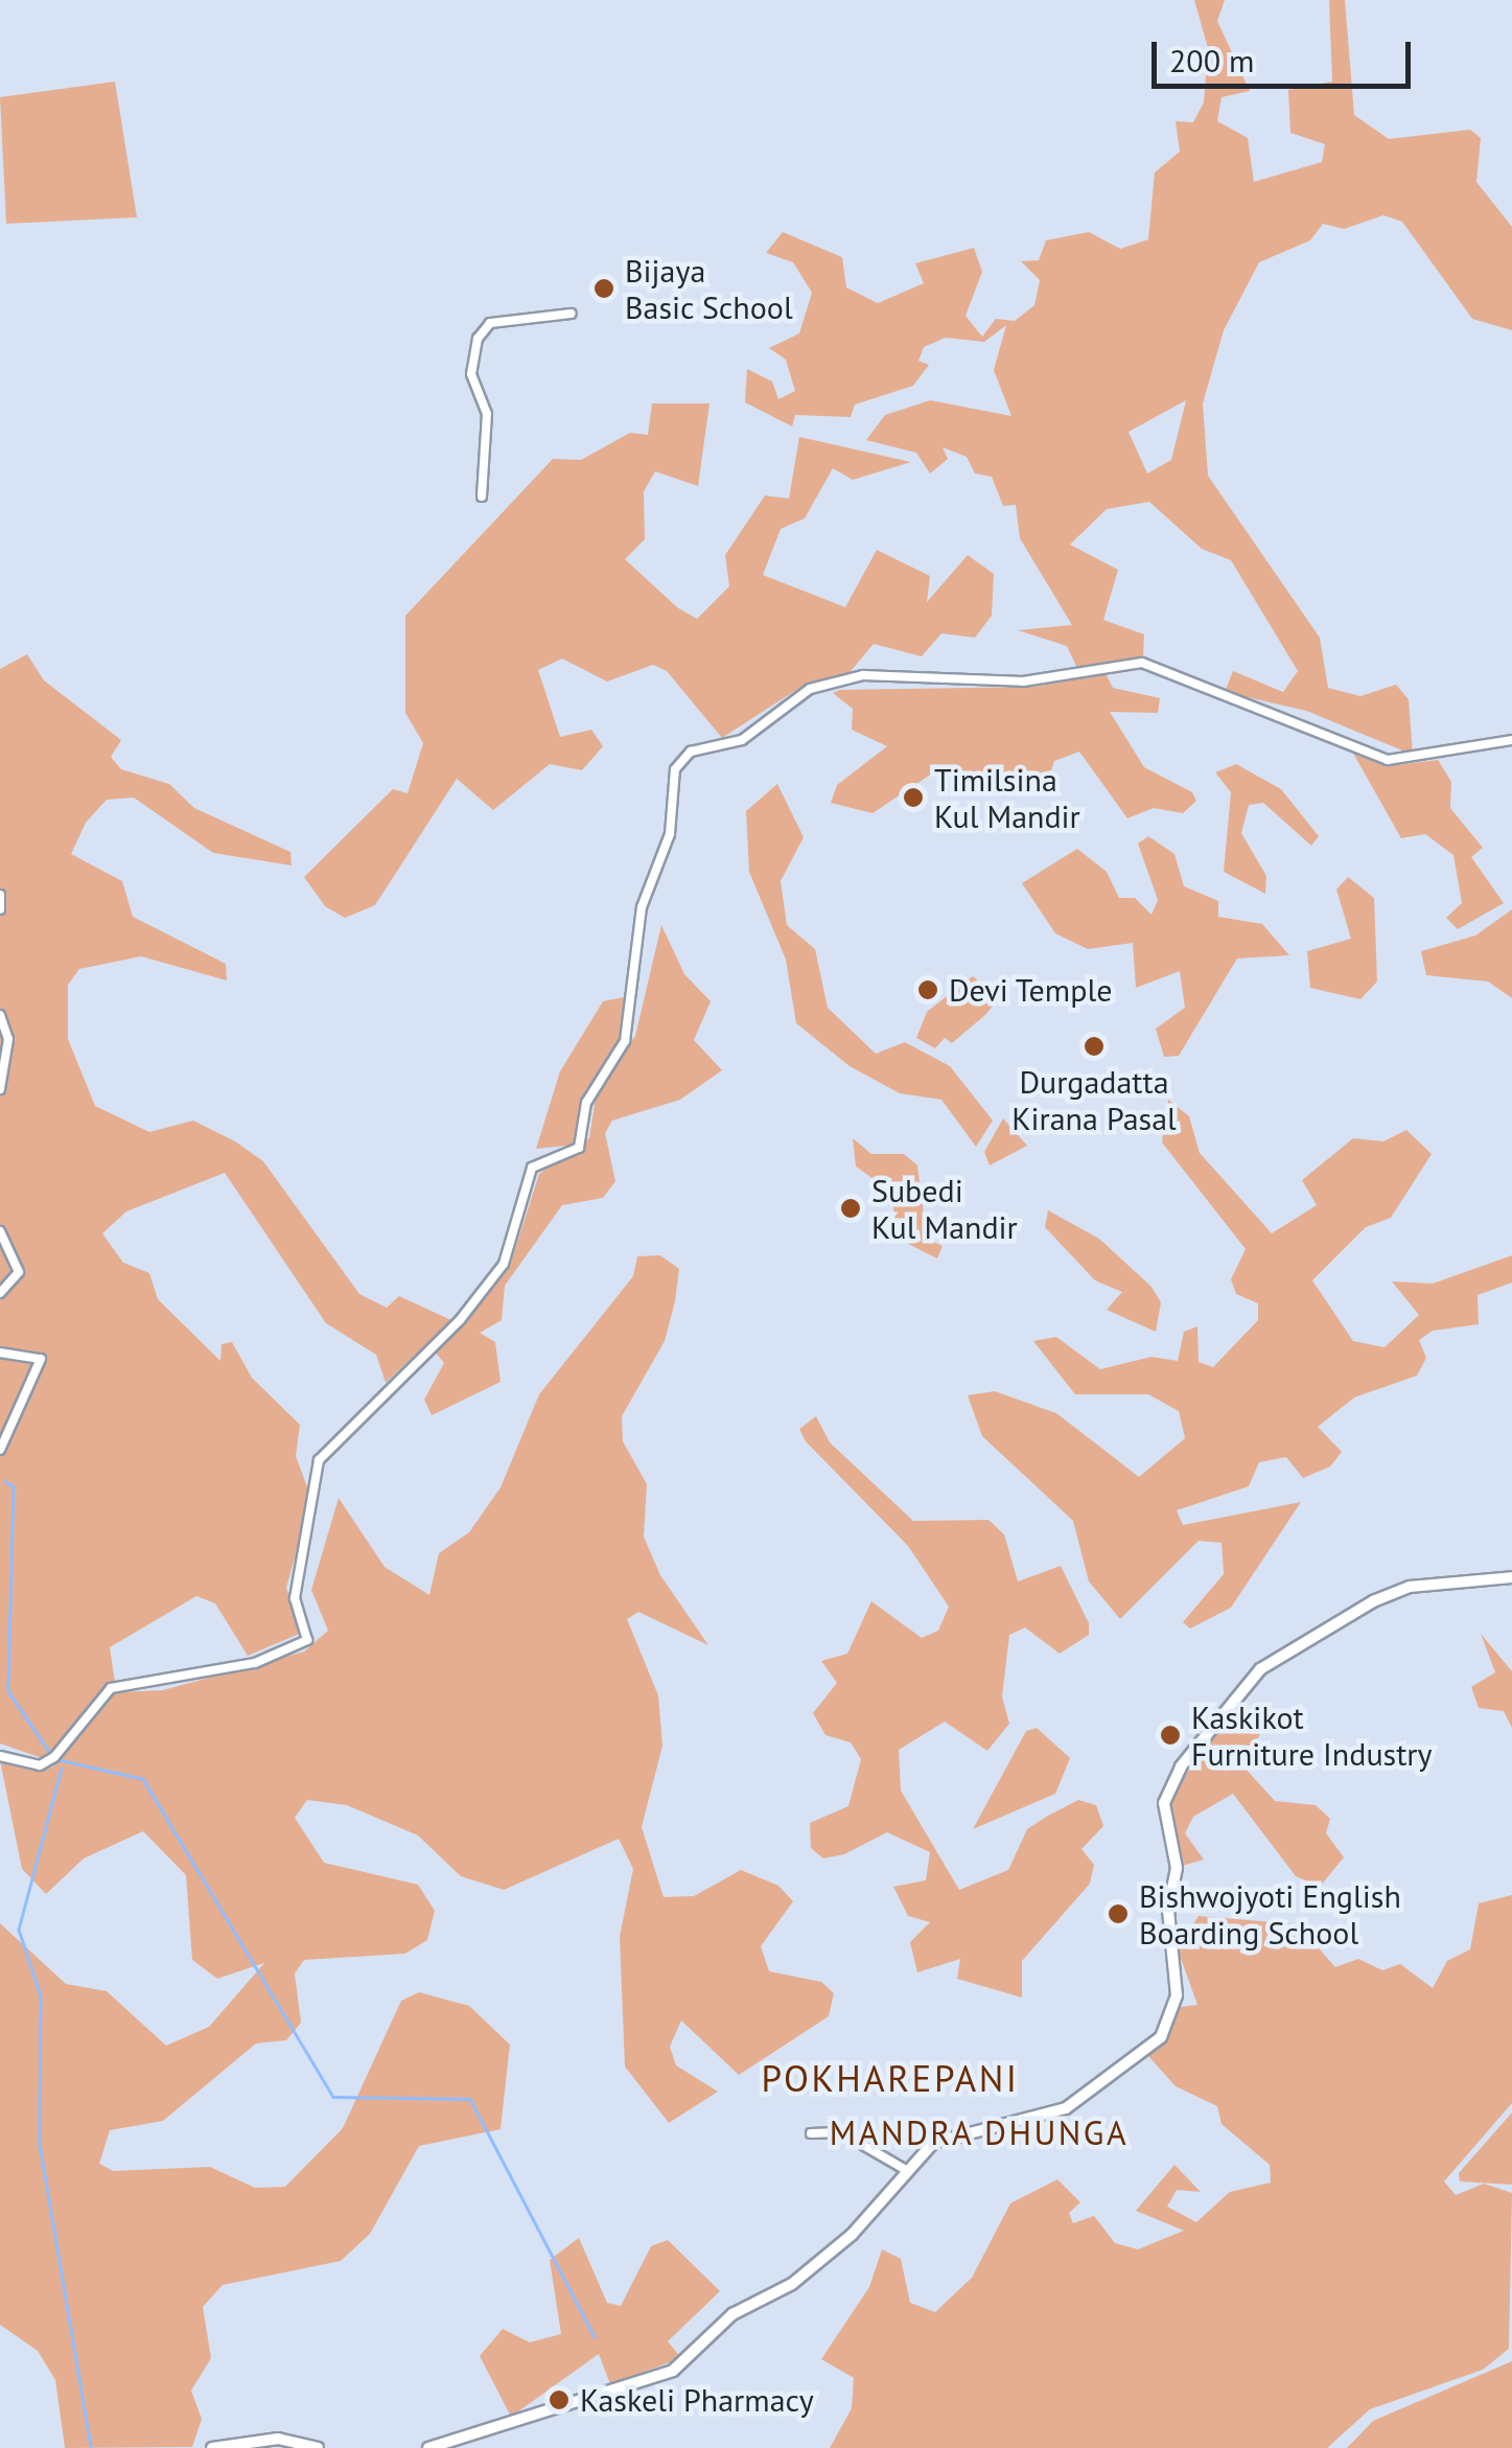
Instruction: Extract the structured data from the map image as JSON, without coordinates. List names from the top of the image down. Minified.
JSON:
{"districts":["POKHAREPANI","MANDRA DHUNGA"],"places":["Bijaya Basic School","Timilsina Kul Mandir","Devi Temple","Durgadatta Kirana Pasal","Subedi Kul Mandir","Kaskikot Furniture Industry","Bishwojyoti English Boarding School","Kaskeli Pharmacy"],"scale_bar":"200 m"}
